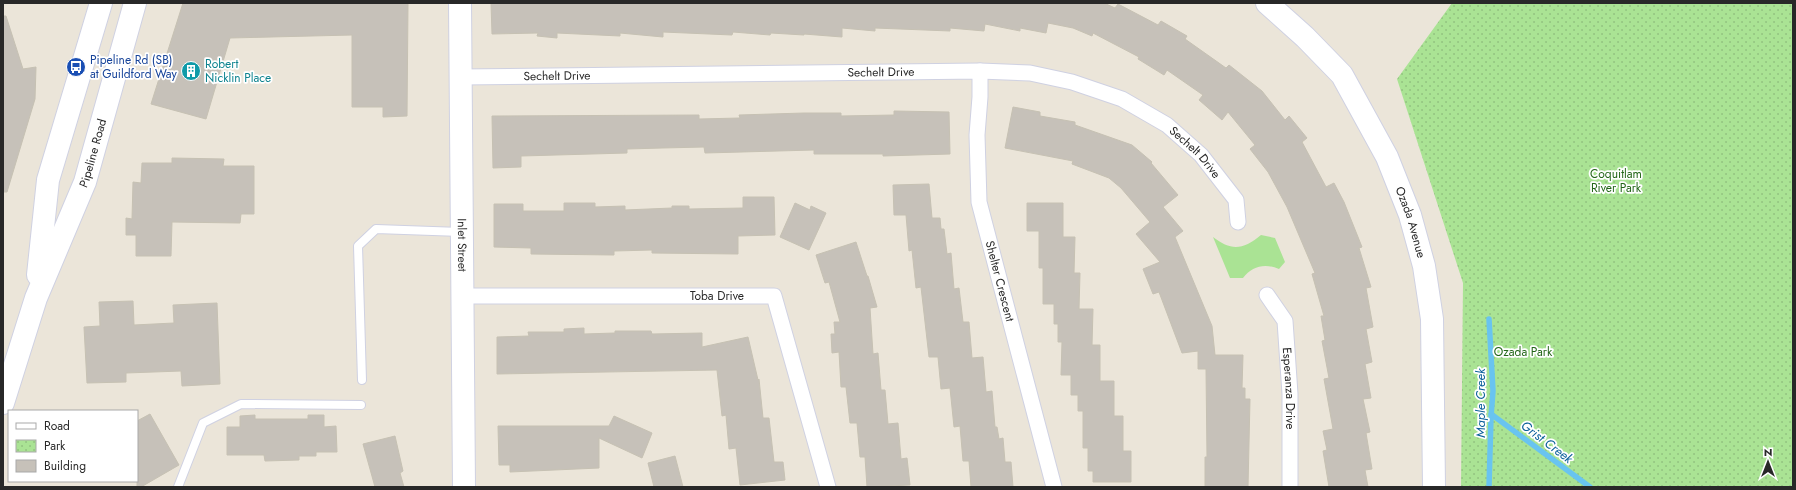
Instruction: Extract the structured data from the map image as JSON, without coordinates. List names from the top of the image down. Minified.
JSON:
{"streets":{"street":["Sechelt Drive","Pipeline Road","Ozada Avenue","Inlet Street","Shelter Crescent","Toba Drive","Esperanza Drive"]},"crossings":[["Sechelt Drive","Inlet Street"],["Sechelt Drive","Shelter Crescent"],["Inlet Street","Toba Drive"]],"water":["Maple Creek","Grist Creek"],"parks":["Coquitlam River Park","Ozada Park"],"places":{"bus stop":["Pipeline Rd (SB) at Guildford Way"],"building":["Robert Nicklin Place"]},"legend":["Road","Park","Building"],"north":"top"}
